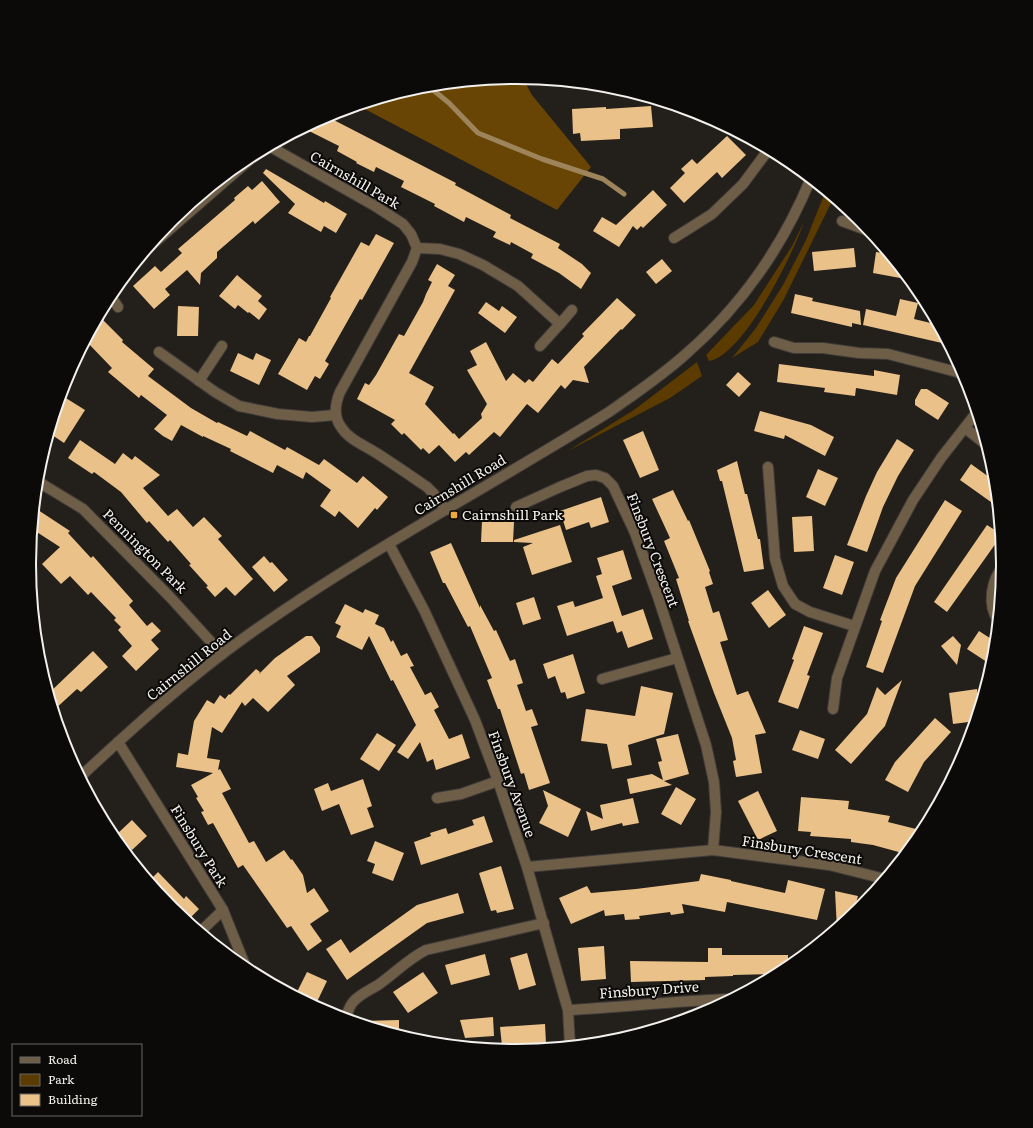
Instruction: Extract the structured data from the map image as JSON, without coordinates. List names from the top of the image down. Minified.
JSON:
{"streets":{"street":["Cairnshill Park","Cairnshill Road","Finsbury Crescent","Pennington Park","Finsbury Avenue","Finsbury Park","Finsbury Drive"]},"crossings":[["Cairnshill Road","Pennington Park"],["Cairnshill Road","Finsbury Avenue"],["Cairnshill Road","Finsbury Park"],["Finsbury Crescent","Finsbury Avenue"],["Finsbury Avenue","Finsbury Drive"]],"places":{"transit":["Cairnshill Park"]},"legend":["Road","Park","Building"]}
